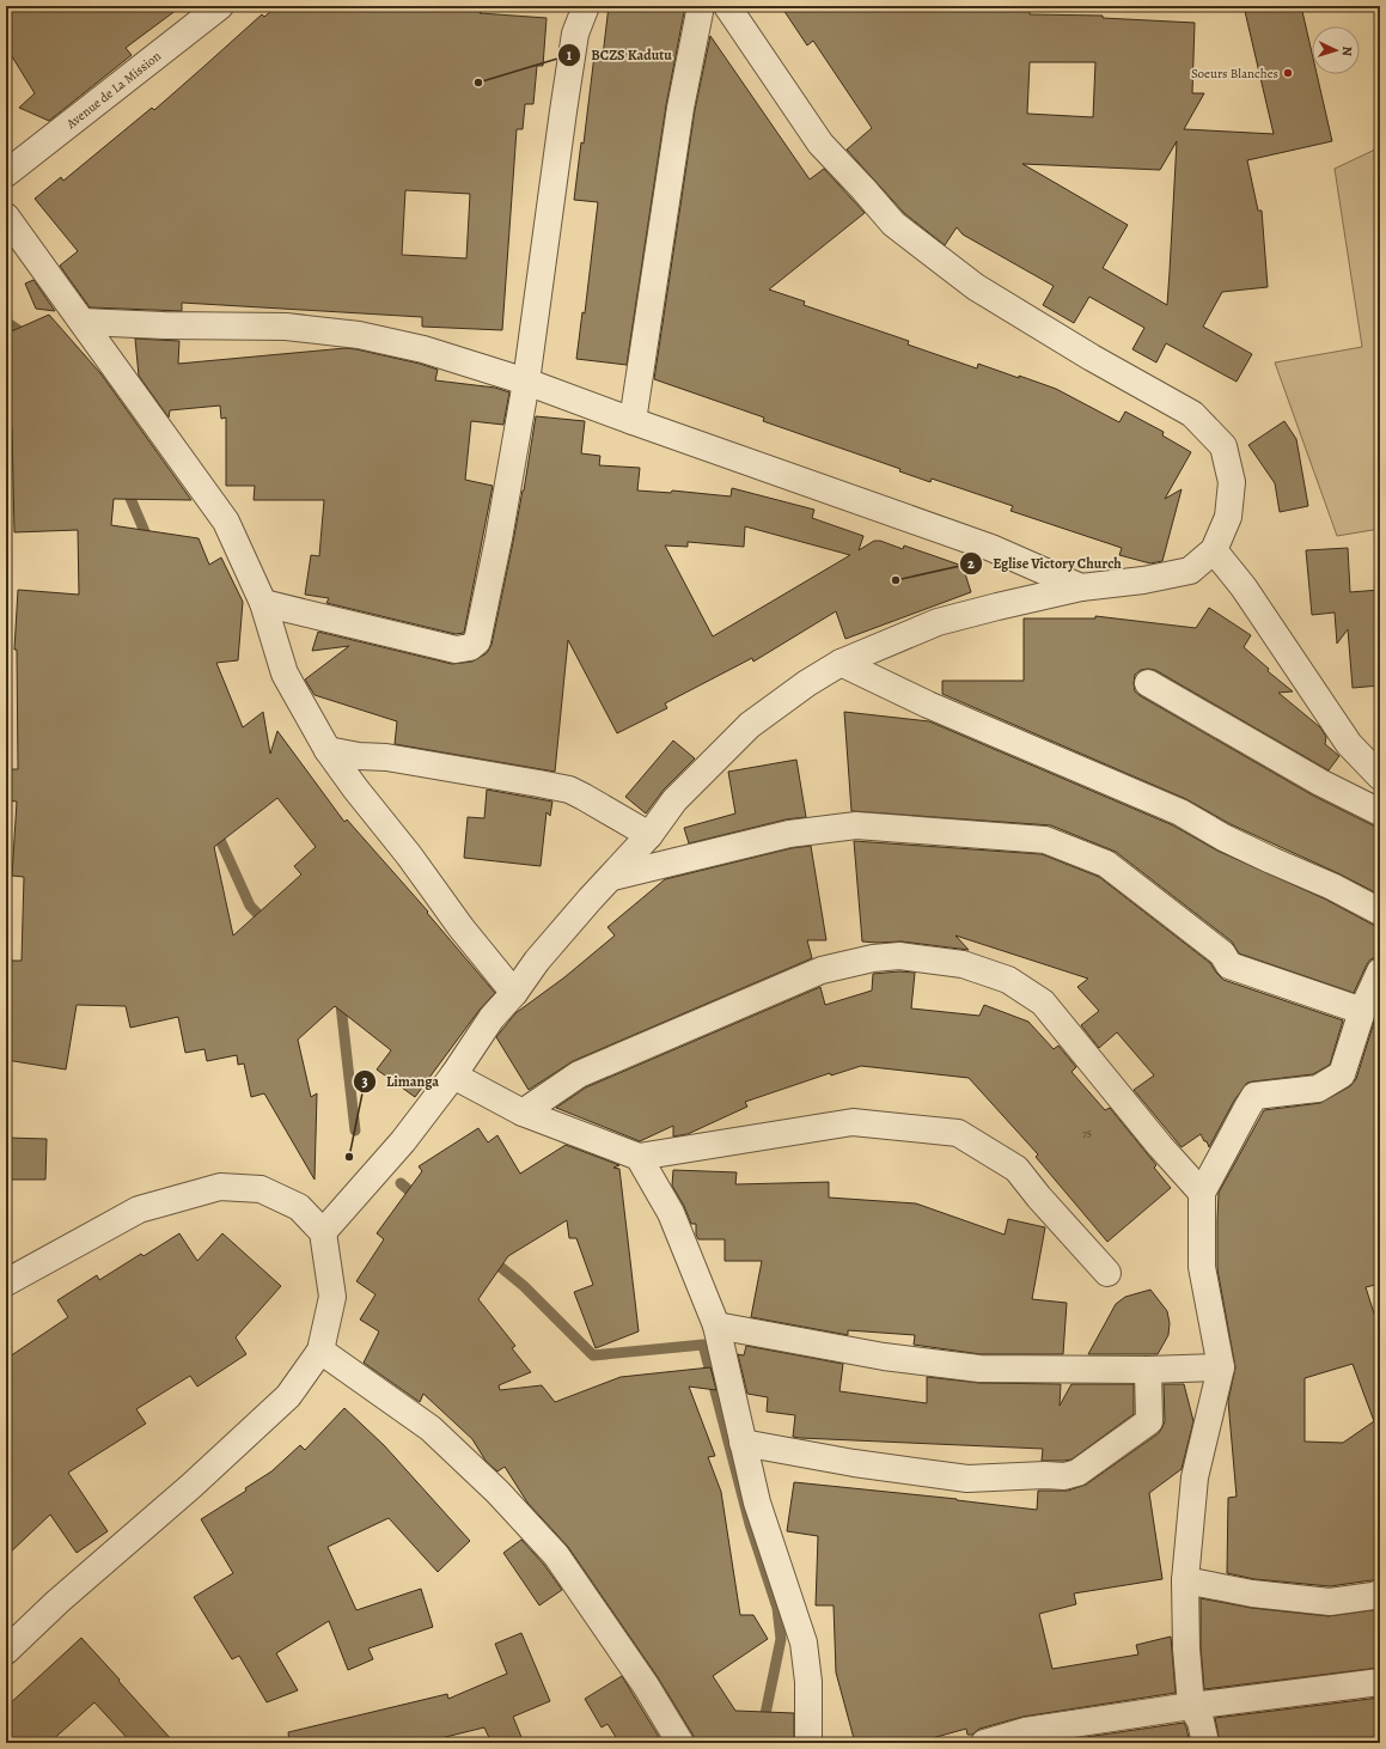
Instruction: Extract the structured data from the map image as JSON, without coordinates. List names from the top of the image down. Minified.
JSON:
{"streets":{"street":["Avenue de La Mission"]},"places":["Soeurs Blanches","BCZS Kadutu","Eglise Victory Church","Limanga"],"house_numbers":["75"],"north":"right"}
